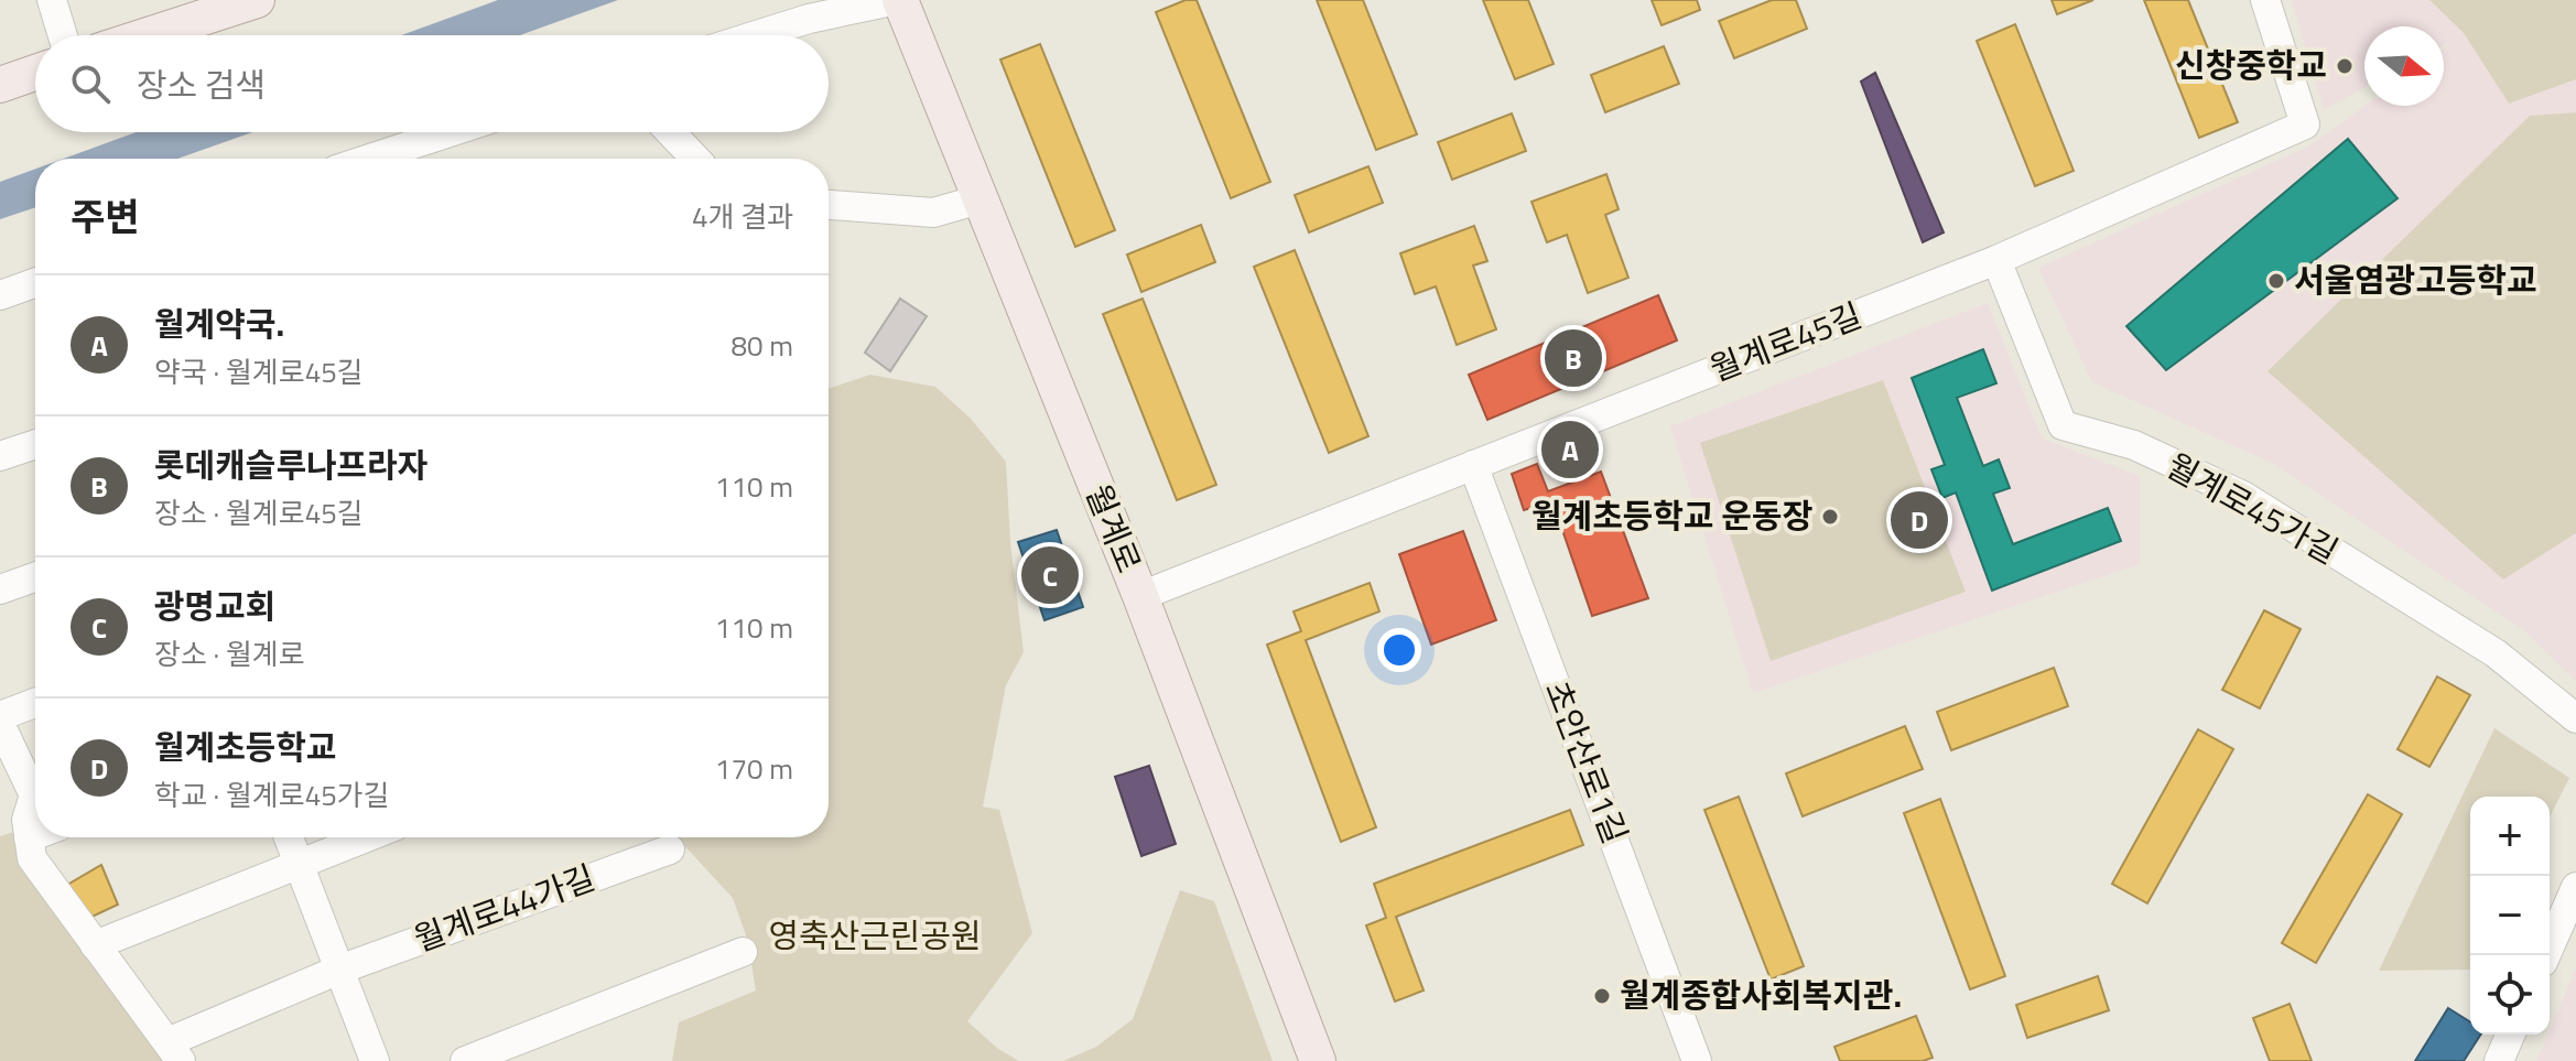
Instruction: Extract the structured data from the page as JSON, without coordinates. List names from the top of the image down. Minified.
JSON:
{"streets":{"main road":["월계로"],"street":["월계로45길","월계로45가길","초안산로1길","월계로44가길"]},"crossings":[["월계로45길","월계로45가길"],["월계로45길","월계로"],["월계로45길","초안산로1길"]],"parks":["영축산근린공원"],"places":["신창중학교","서울염광고등학교","월계초등학교 운동장","월계종합사회복지관."],"north":"right","page":{"search":"장소 검색","heading":["주변","4개 결과"],"list":[{"mark":"A","name":"월계약국.","note":"약국 · 월계로45길","value":"80 m"},{"mark":"B","name":"롯데캐슬루나프라자","note":"장소 · 월계로45길","value":"110 m"},{"mark":"C","name":"광명교회","note":"장소 · 월계로","value":"110 m"},{"mark":"D","name":"월계초등학교","note":"학교 · 월계로45가길","value":"170 m"}],"pins":["B","A","D","C"],"map_buttons":["+","−"]}}
